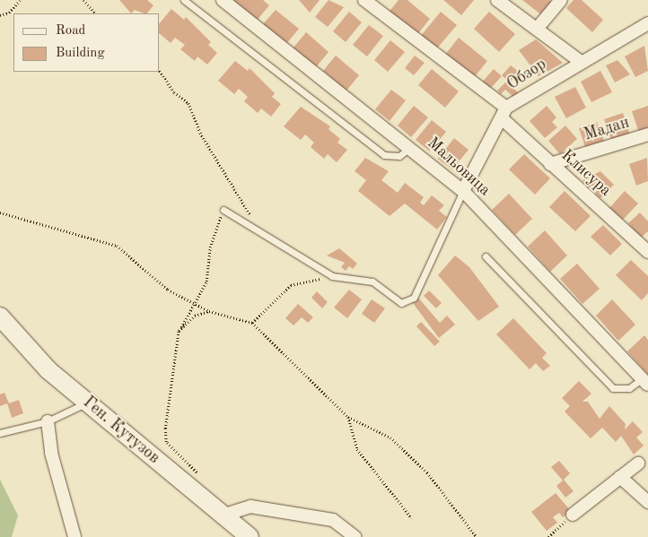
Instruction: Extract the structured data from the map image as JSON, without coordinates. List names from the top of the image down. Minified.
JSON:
{"streets":{"street":["Обзор","Мадан","Мальовица","Клисура","Ген. Кутузов"]},"crossings":[["Обзор","Мальовица"],["Обзор","Клисура"],["Мадан","Клисура"]],"legend":["Road","Building"]}
